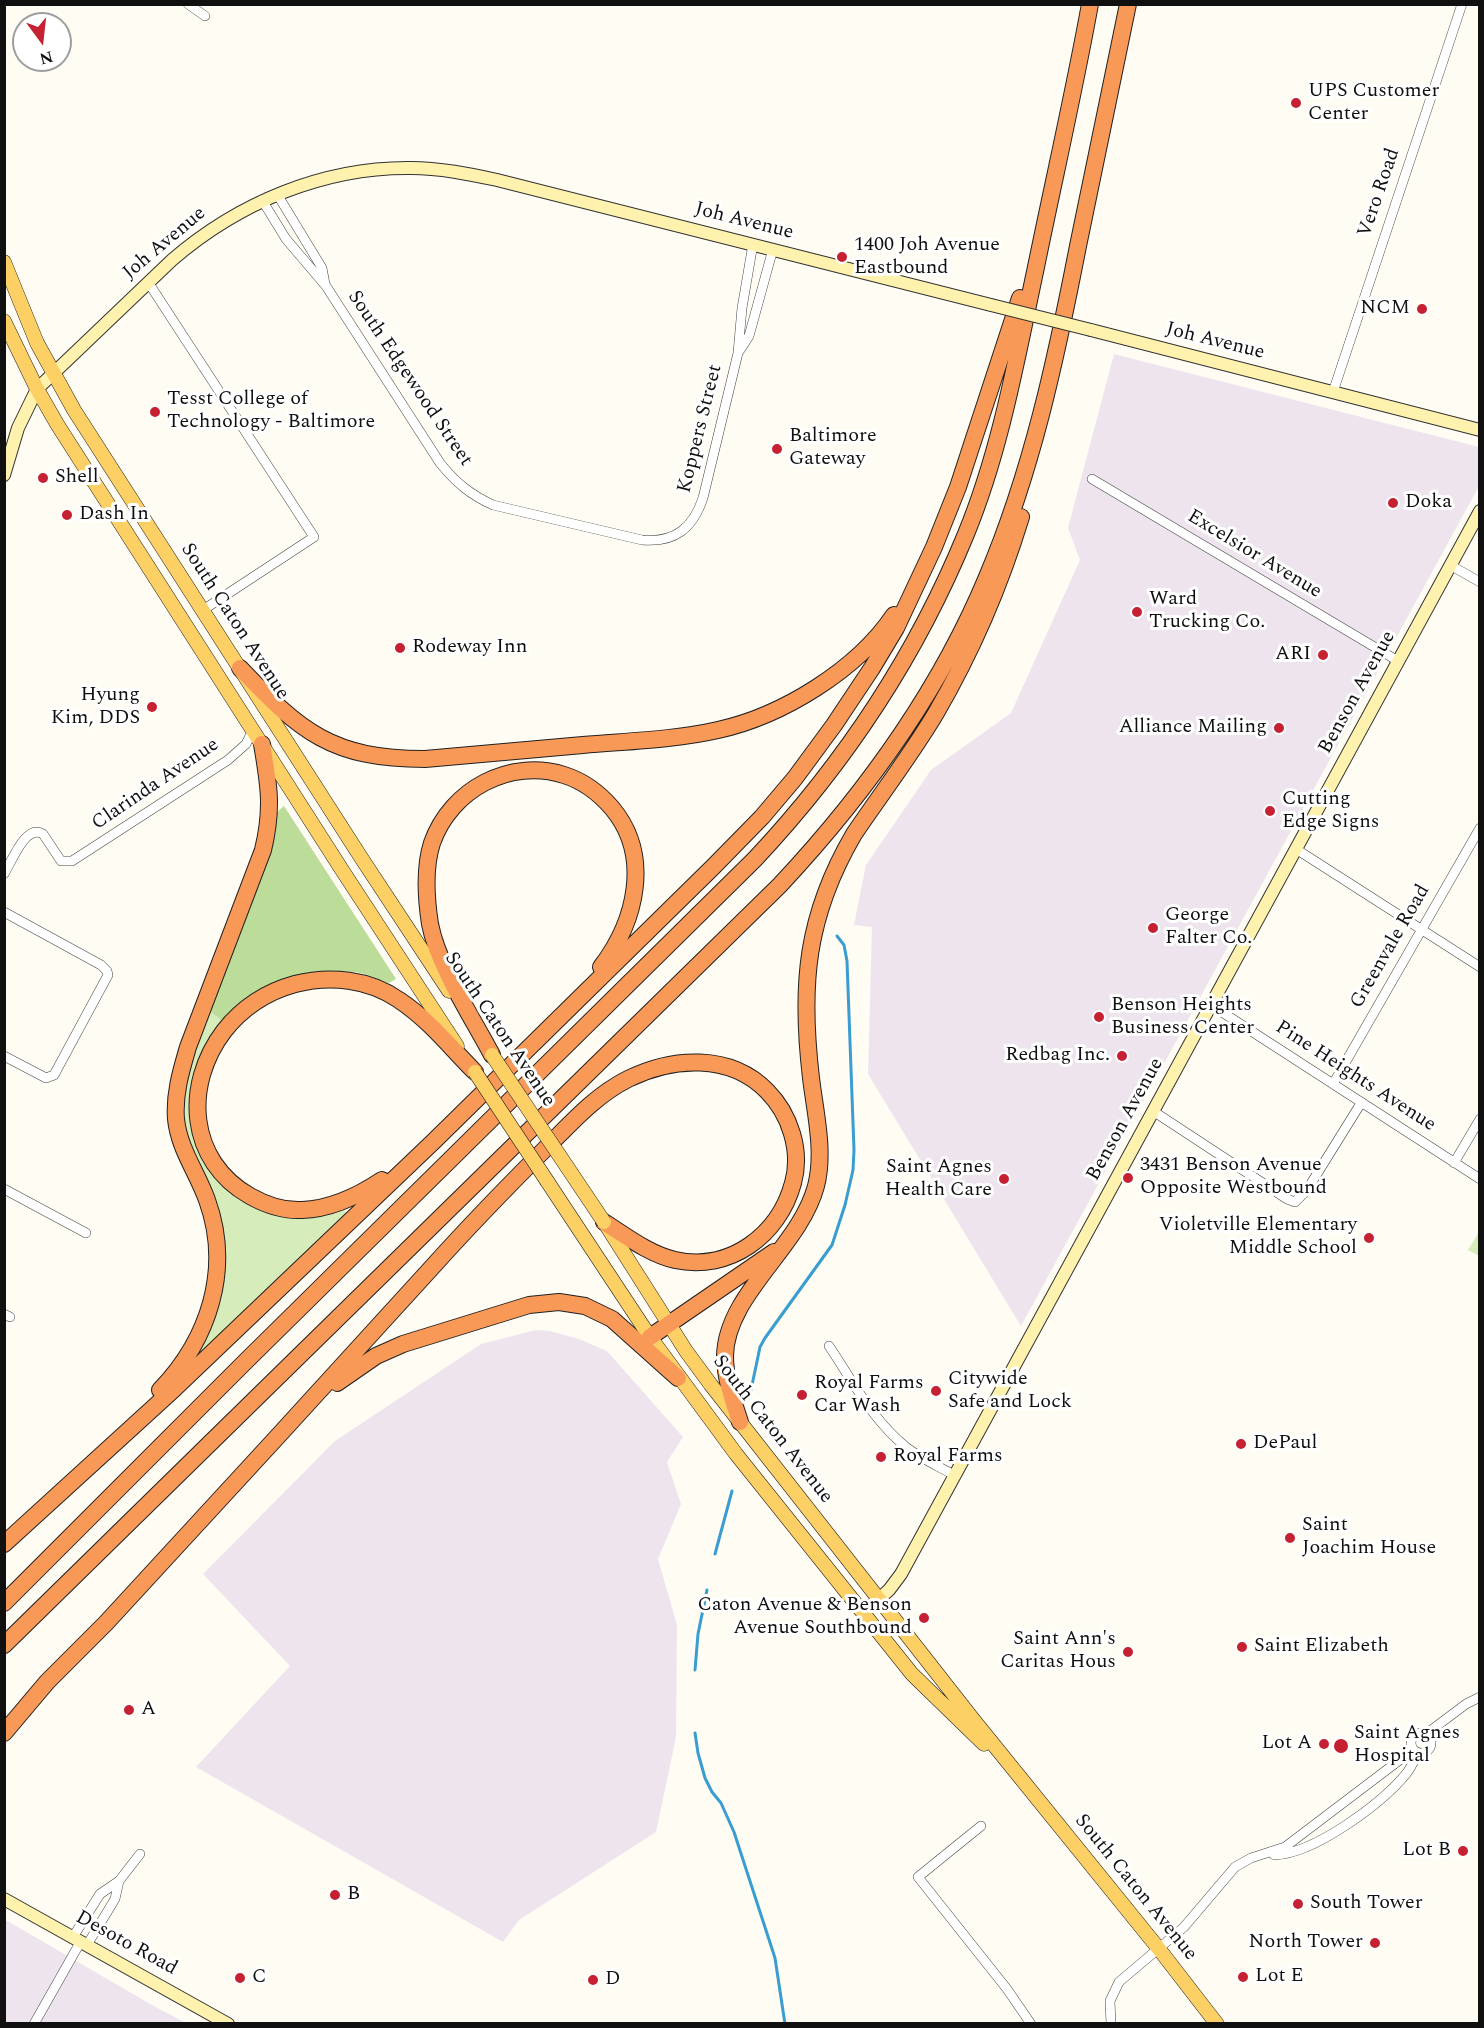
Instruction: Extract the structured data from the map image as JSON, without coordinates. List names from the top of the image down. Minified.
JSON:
{"streets":{"main road":["South Caton Avenue"],"street":["Vero Road","Joh Avenue","South Edgewood Street","Koppers Street","Excelsior Avenue","Benson Avenue","Clarinda Avenue","Greenvale Road","Pine Heights Avenue","Desoto Road"]},"crossings":[["Vero Road","Joh Avenue"],["Joh Avenue","South Edgewood Street"],["Joh Avenue","Koppers Street"],["Joh Avenue","South Caton Avenue"],["South Edgewood Street","Koppers Street"],["Excelsior Avenue","Benson Avenue"],["South Caton Avenue","Benson Avenue"],["South Caton Avenue","Clarinda Avenue"],["Benson Avenue","Pine Heights Avenue"],["Greenvale Road","Pine Heights Avenue"]],"places":["UPS Customer Center","1400 Joh Avenue Eastbound","NCM","Tesst College of Technology - Baltimore","Baltimore Gateway","Shell","Doka","Dash In","Ward Trucking Co.","Rodeway Inn","ARI","Hyung Kim, DDS","Alliance Mailing","Cutting Edge Signs","George Falter Co.","Benson Heights Business Center","Redbag Inc.","3431 Benson Avenue Opposite Westbound","Saint Agnes Health Care","Violetville Elementary Middle School","Citywide Safe and Lock","Royal Farms Car Wash","DePaul","Royal Farms","Saint Joachim House","Caton Avenue & Benson Avenue Southbound","Saint Elizabeth","Saint Ann's Caritas Hous","A","Lot A","Saint Agnes Hospital","Lot B","B","South Tower","North Tower","Lot E","C","D"],"north":"bottom"}
